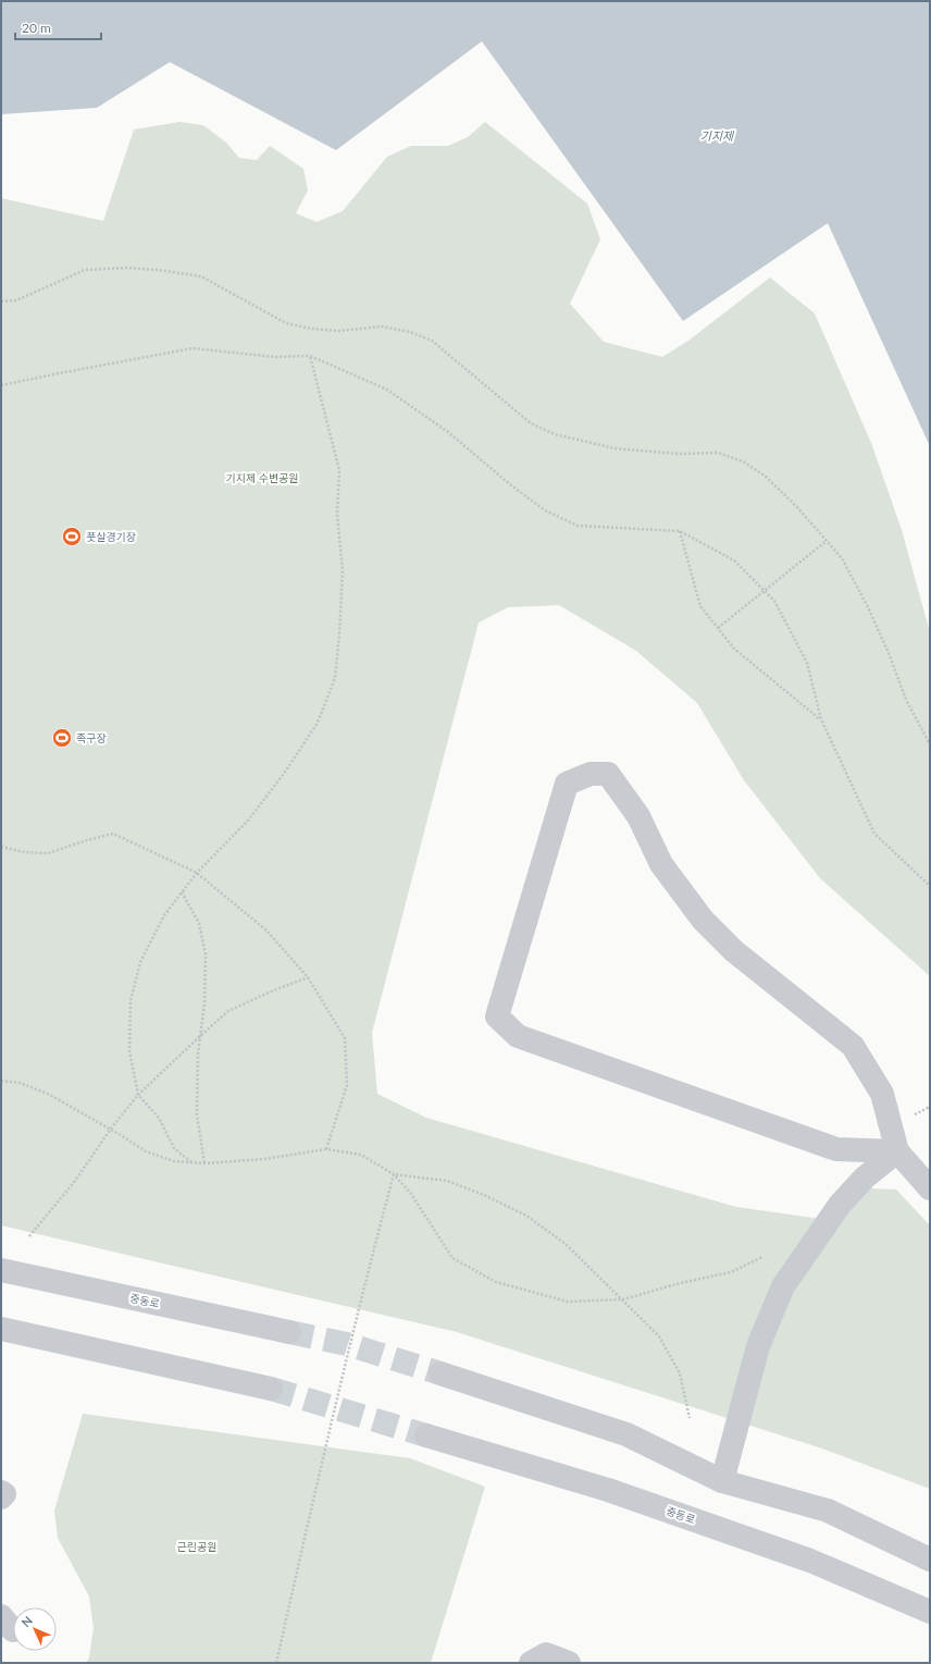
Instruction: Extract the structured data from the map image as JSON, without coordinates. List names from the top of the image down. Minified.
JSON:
{"streets":{"street":["중동로"]},"water":["기지제"],"parks":["기지제 수변공원","근린공원"],"places":{"sports":["풋살경기장","족구장"]},"scale_bar":"20 m","north":"top left"}
